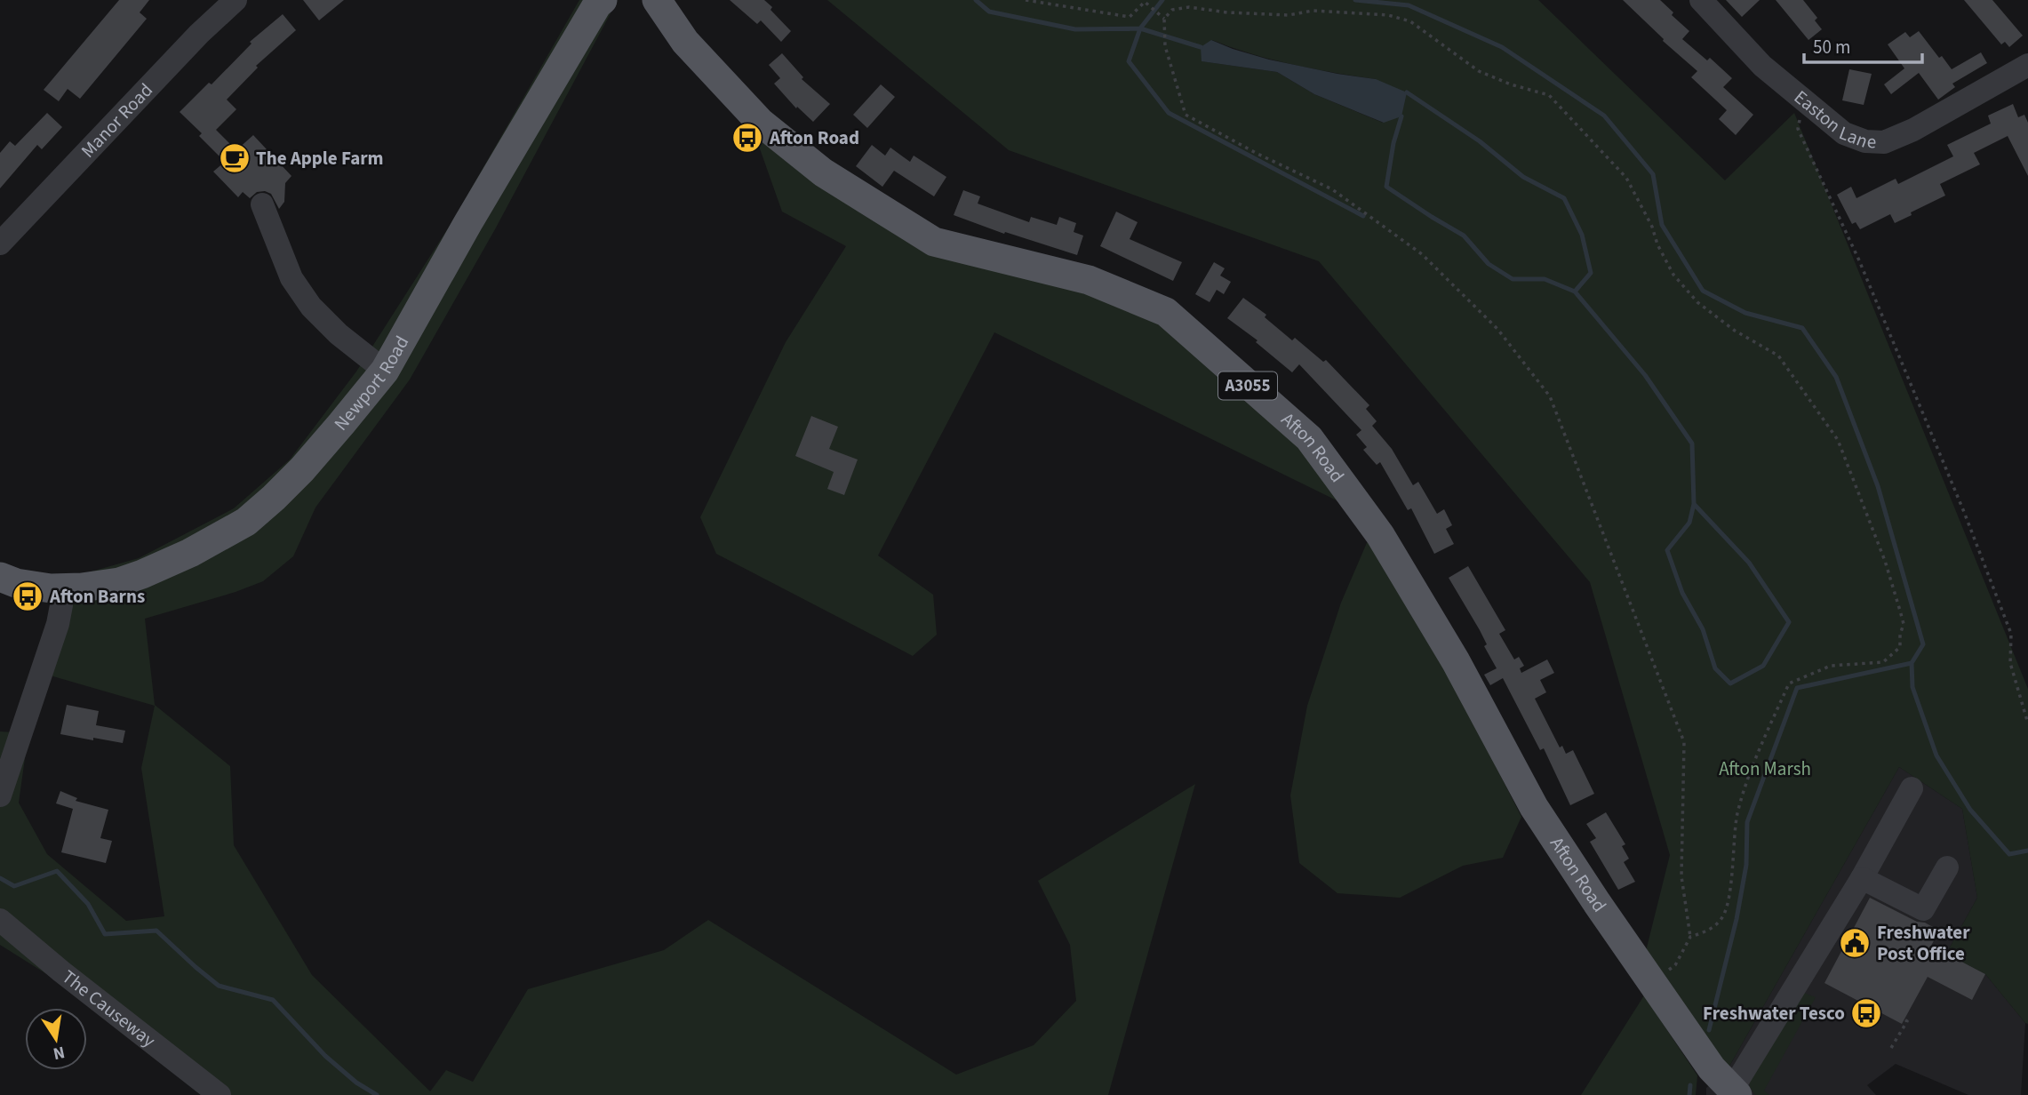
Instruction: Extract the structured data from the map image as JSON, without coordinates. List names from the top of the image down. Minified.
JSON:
{"streets":{"main road":["Newport Road","A3055","Afton Road"],"street":["Easton Lane","Manor Road","The Causeway"]},"parks":["Afton Marsh"],"places":{"bus stop":["Afton Road","Afton Barns","Freshwater Tesco"],"cafe":["The Apple Farm"],"public building":["Freshwater Post Office"]},"scale_bar":"50 m","north":"bottom"}
